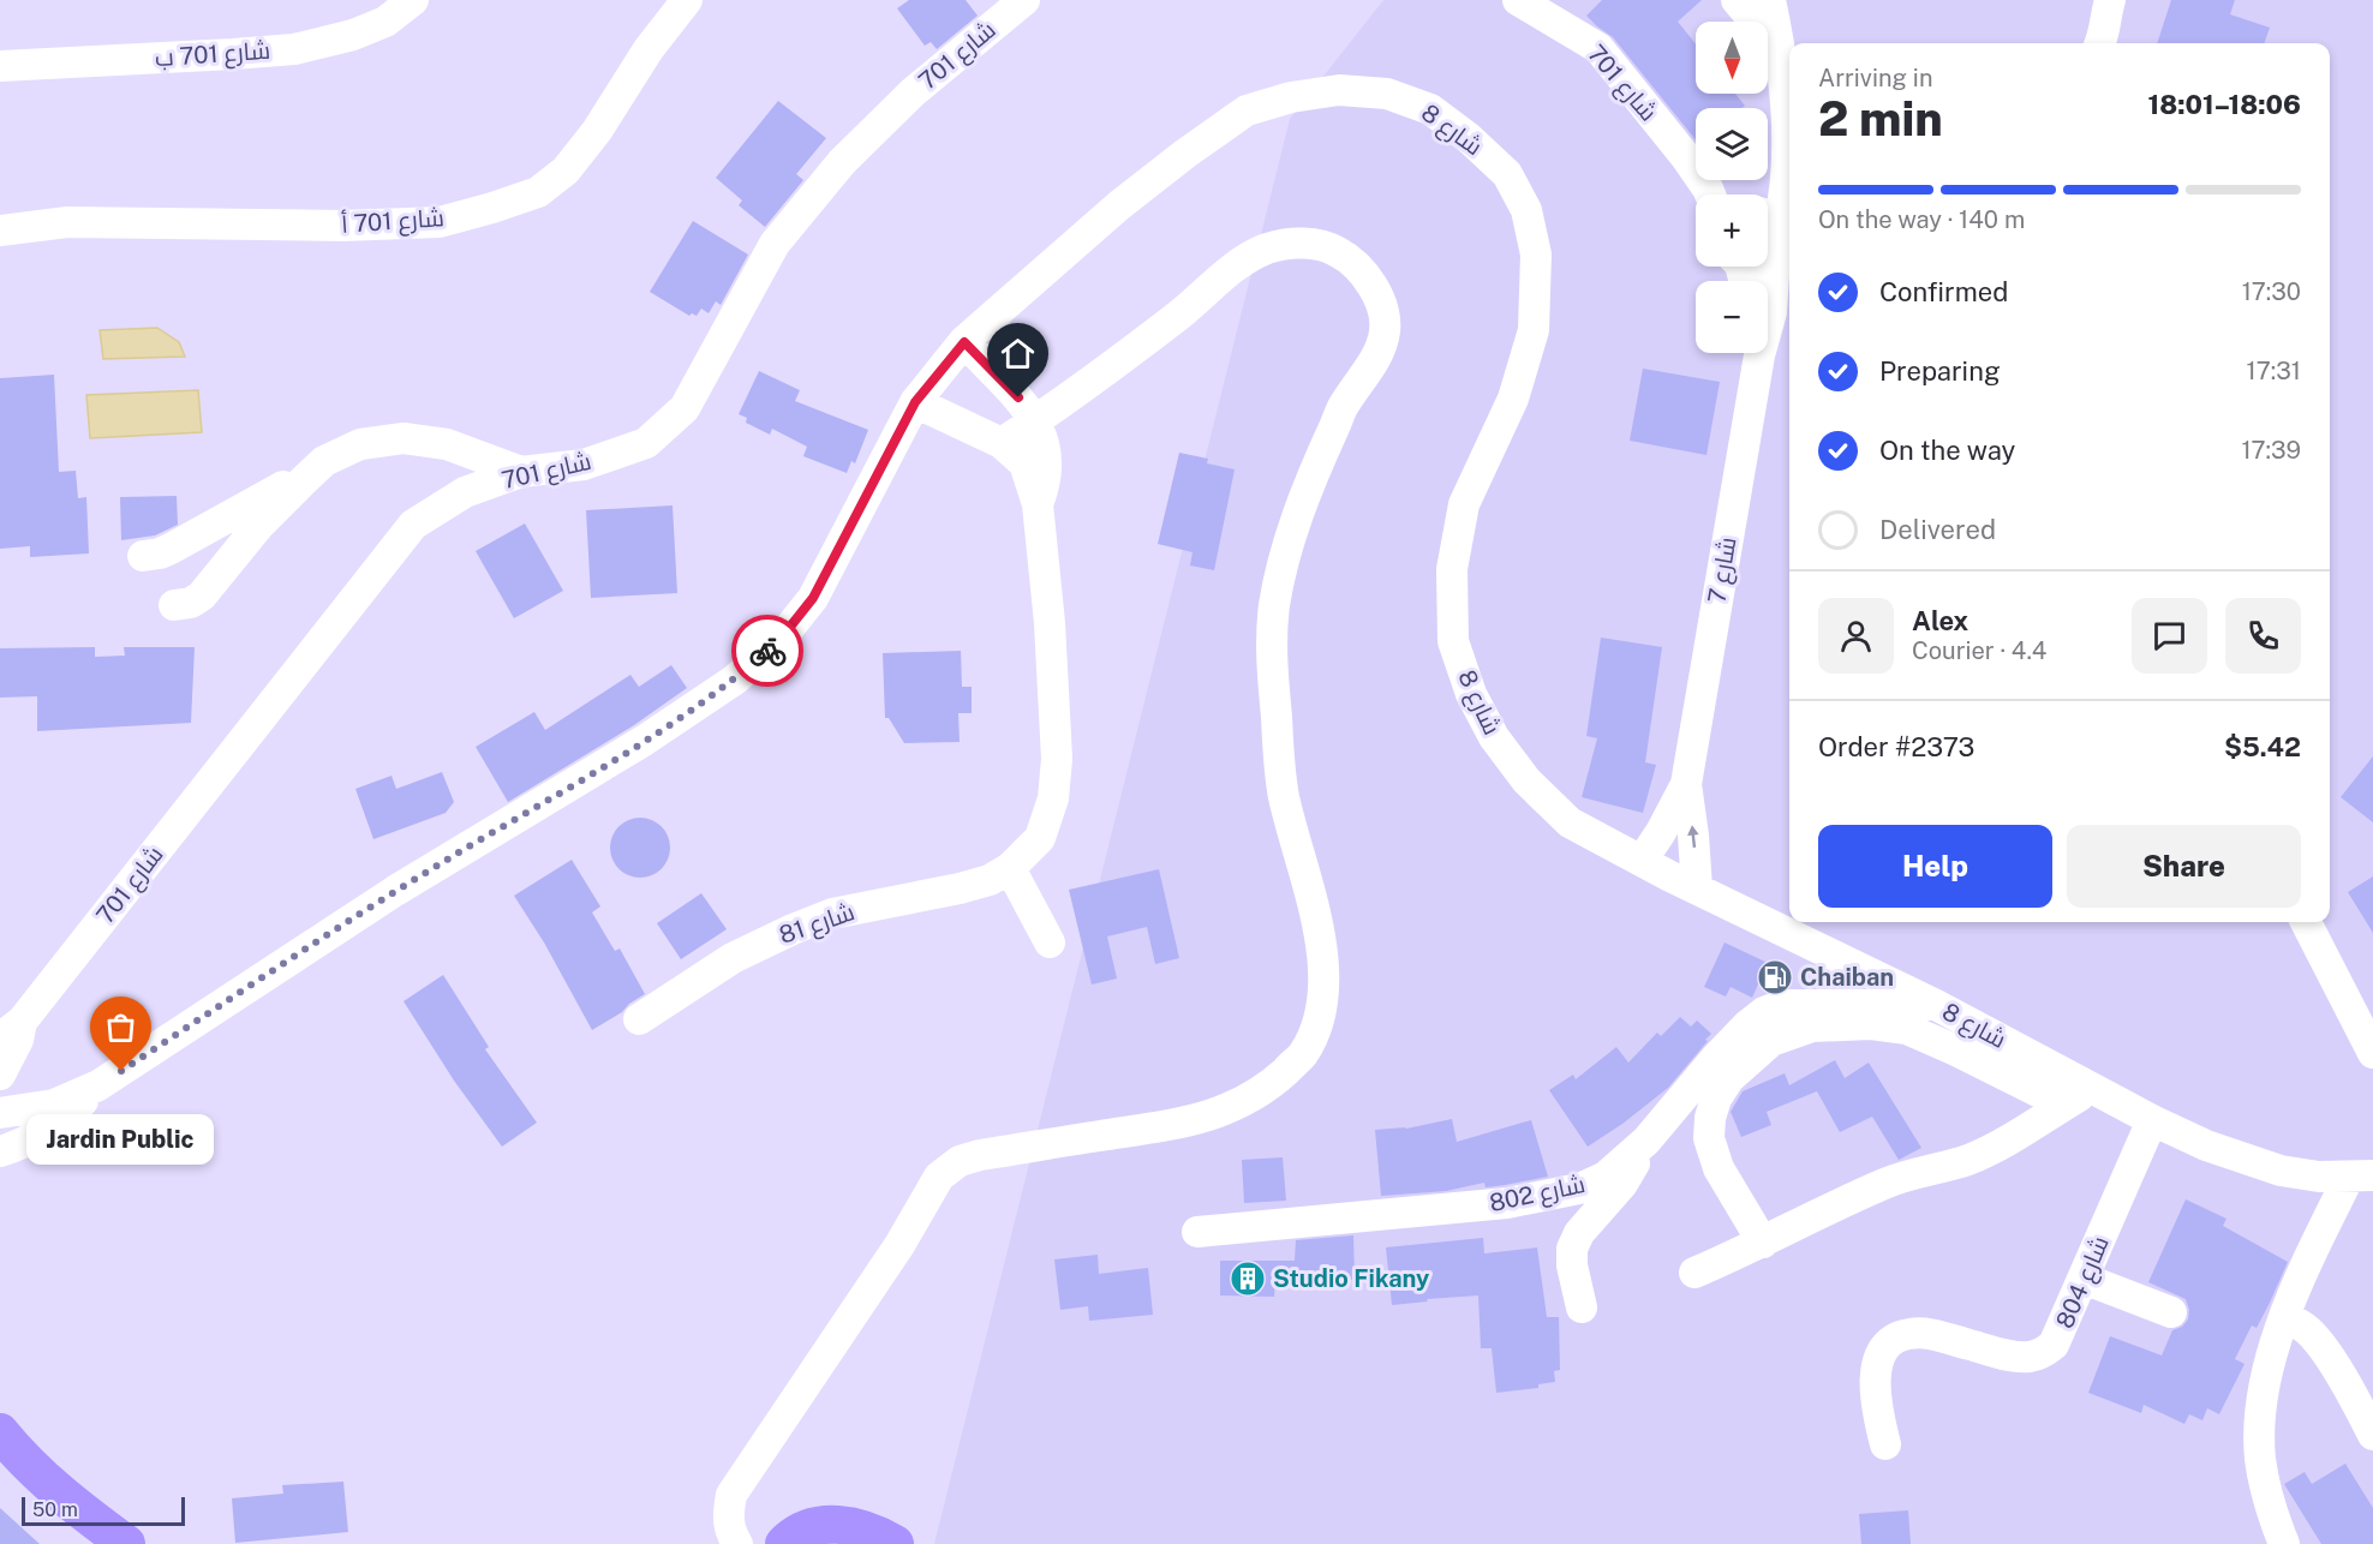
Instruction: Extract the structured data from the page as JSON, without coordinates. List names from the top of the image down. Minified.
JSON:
{"streets":{"street":["شارع 701 ب","شارع 701","شارع 8","شارع 701 أ","شارع 7","شارع 81","شارع 802","شارع 804"]},"crossings":[["شارع 8","شارع 81"],["شارع 8","شارع 802"],["شارع 8","شارع 804"]],"places":{"fuel station":["Chaiban"],"other":["Jardin Public"],"building":["Studio Fikany"]},"scale_bar":"50 m","north":"bottom","page":{"map_buttons":["+","−"],"heading":["2 min","Arriving in","18:01–18:06"],"panel":["Alex","Courier · 4.4","Order #2373","$5.42"],"bar":"On the way · 140 m","list":[["Confirmed","17:30"],["Preparing","17:31"],["On the way","17:39"],"Delivered"],"buttons":["Help","Share"],"bubble":"Jardin Public","scale":"50 m"}}
